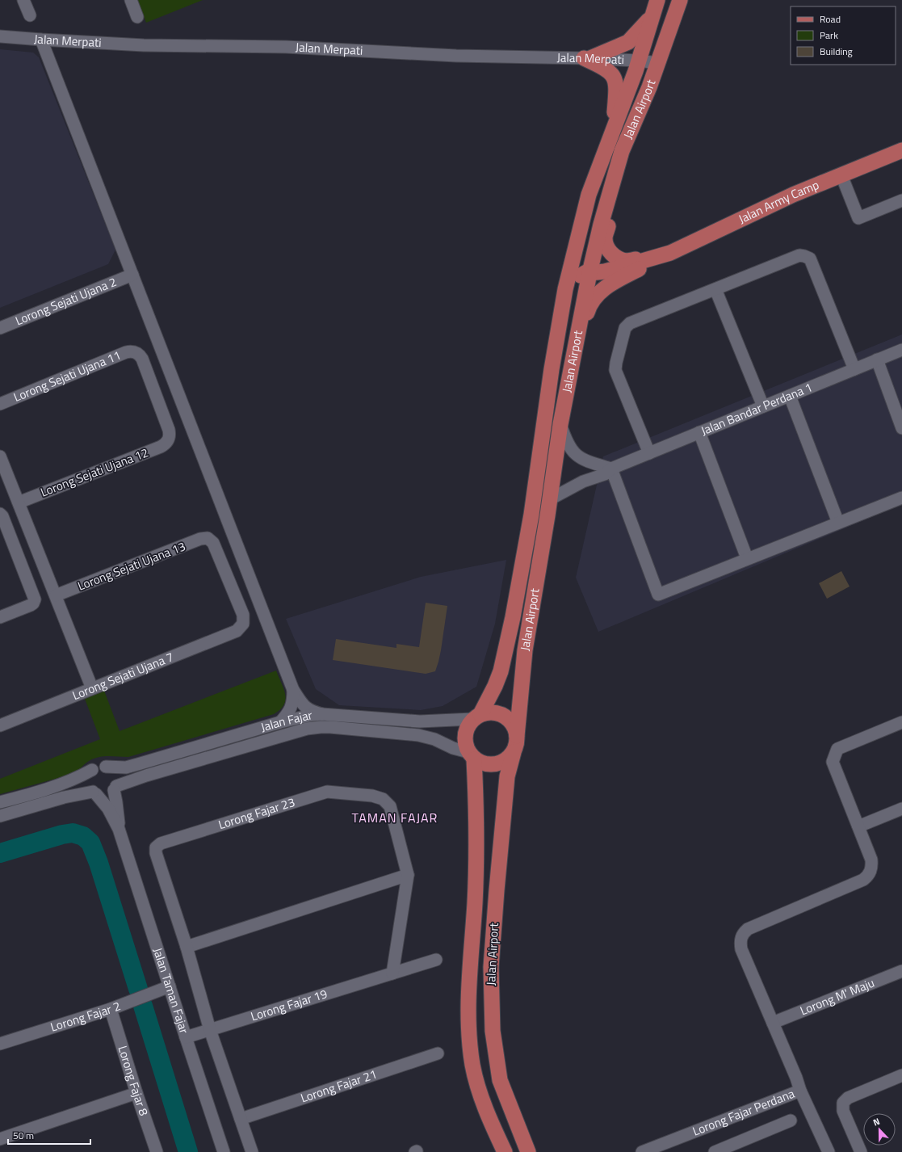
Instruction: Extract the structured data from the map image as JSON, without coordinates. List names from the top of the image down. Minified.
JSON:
{"streets":{"main road":["Jalan Airport","Jalan Army Camp"],"street":["Jalan Merpati","Lorong Sejati Ujana 2","Lorong Sejati Ujana 11","Jalan Bandar Perdana 1","Lorong Sejati Ujana 12","Lorong Sejati Ujana 13","Lorong Sejati Ujana 7","Jalan Fajar","Lorong Fajar 23","Jalan Taman Fajar","Lorong M' Maju","Lorong Fajar 19","Lorong Fajar 2","Lorong Fajar 8","Lorong Fajar 21","Lorong Fajar Perdana"]},"crossings":[["Jalan Merpati","Jalan Airport"],["Jalan Airport","Jalan Bandar Perdana 1"],["Jalan Airport","Jalan Fajar"],["Lorong Sejati Ujana 11","Lorong Sejati Ujana 12"],["Lorong Sejati Ujana 13","Lorong Sejati Ujana 7"],["Jalan Taman Fajar","Lorong Fajar 19"],["Jalan Taman Fajar","Lorong Fajar 2"],["Lorong Fajar 2","Lorong Fajar 8"]],"districts":["TAMAN FAJAR"],"legend":["Road","Park","Building"],"scale_bar":"50 m","north":"top"}
